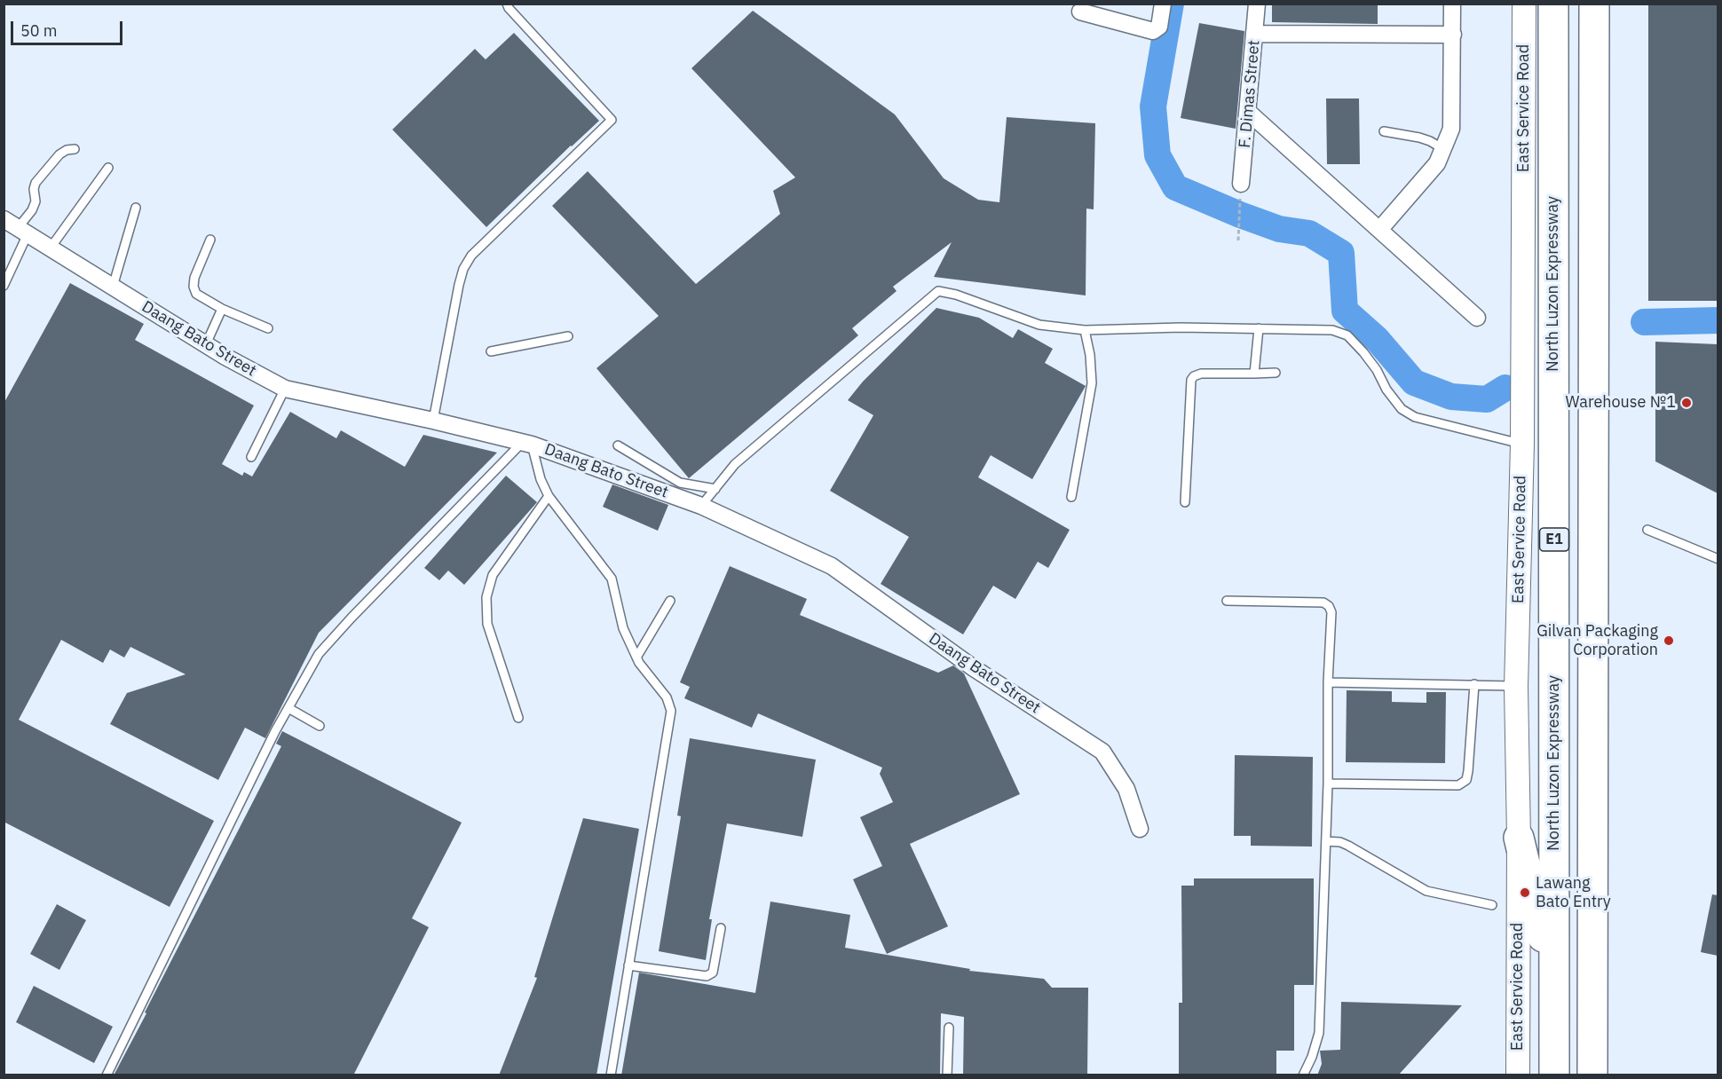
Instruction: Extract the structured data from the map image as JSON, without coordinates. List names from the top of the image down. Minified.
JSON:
{"streets":{"highway":["North Luzon Expressway","E1"],"street":["F. Dimas Street","East Service Road","Daang Bato Street"]},"places":["Warehouse №1","Gilvan Packaging Corporation","Lawang Bato Entry"],"scale_bar":"50 m"}
